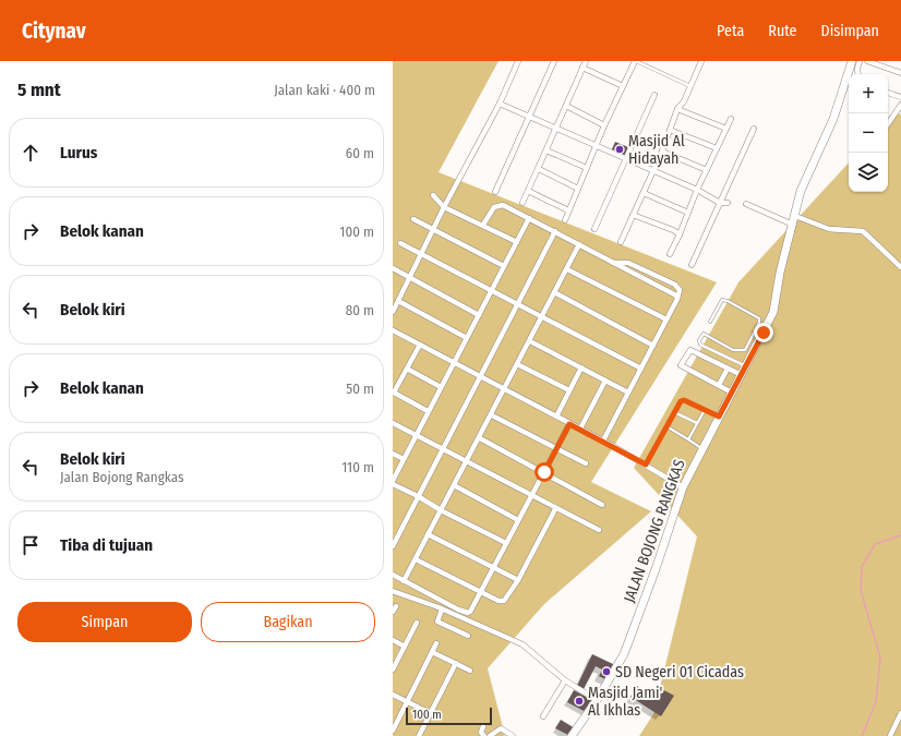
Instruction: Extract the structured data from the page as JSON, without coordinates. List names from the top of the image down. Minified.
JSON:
{"streets":{"main road":["JALAN BOJONG RANGKAS"]},"places":["Masjid Al Hidayah","SD Negeri 01 Cicadas","Masjid Jami' Al Ikhlas"],"scale_bar":"100 m","page":{"header":"Citynav","nav":["Peta","Rute","Disimpan"],"heading":["5 mnt","Jalan kaki · 400 m"],"map_buttons":["+","−"],"list":[["Lurus","60 m"],["Belok kanan","100 m"],["Belok kiri","80 m"],["Belok kanan","50 m"],["Belok kiri","Jalan Bojong Rangkas","110 m"],"Tiba di tujuan"],"buttons":["Simpan","Bagikan"],"scale":"100 m"}}
